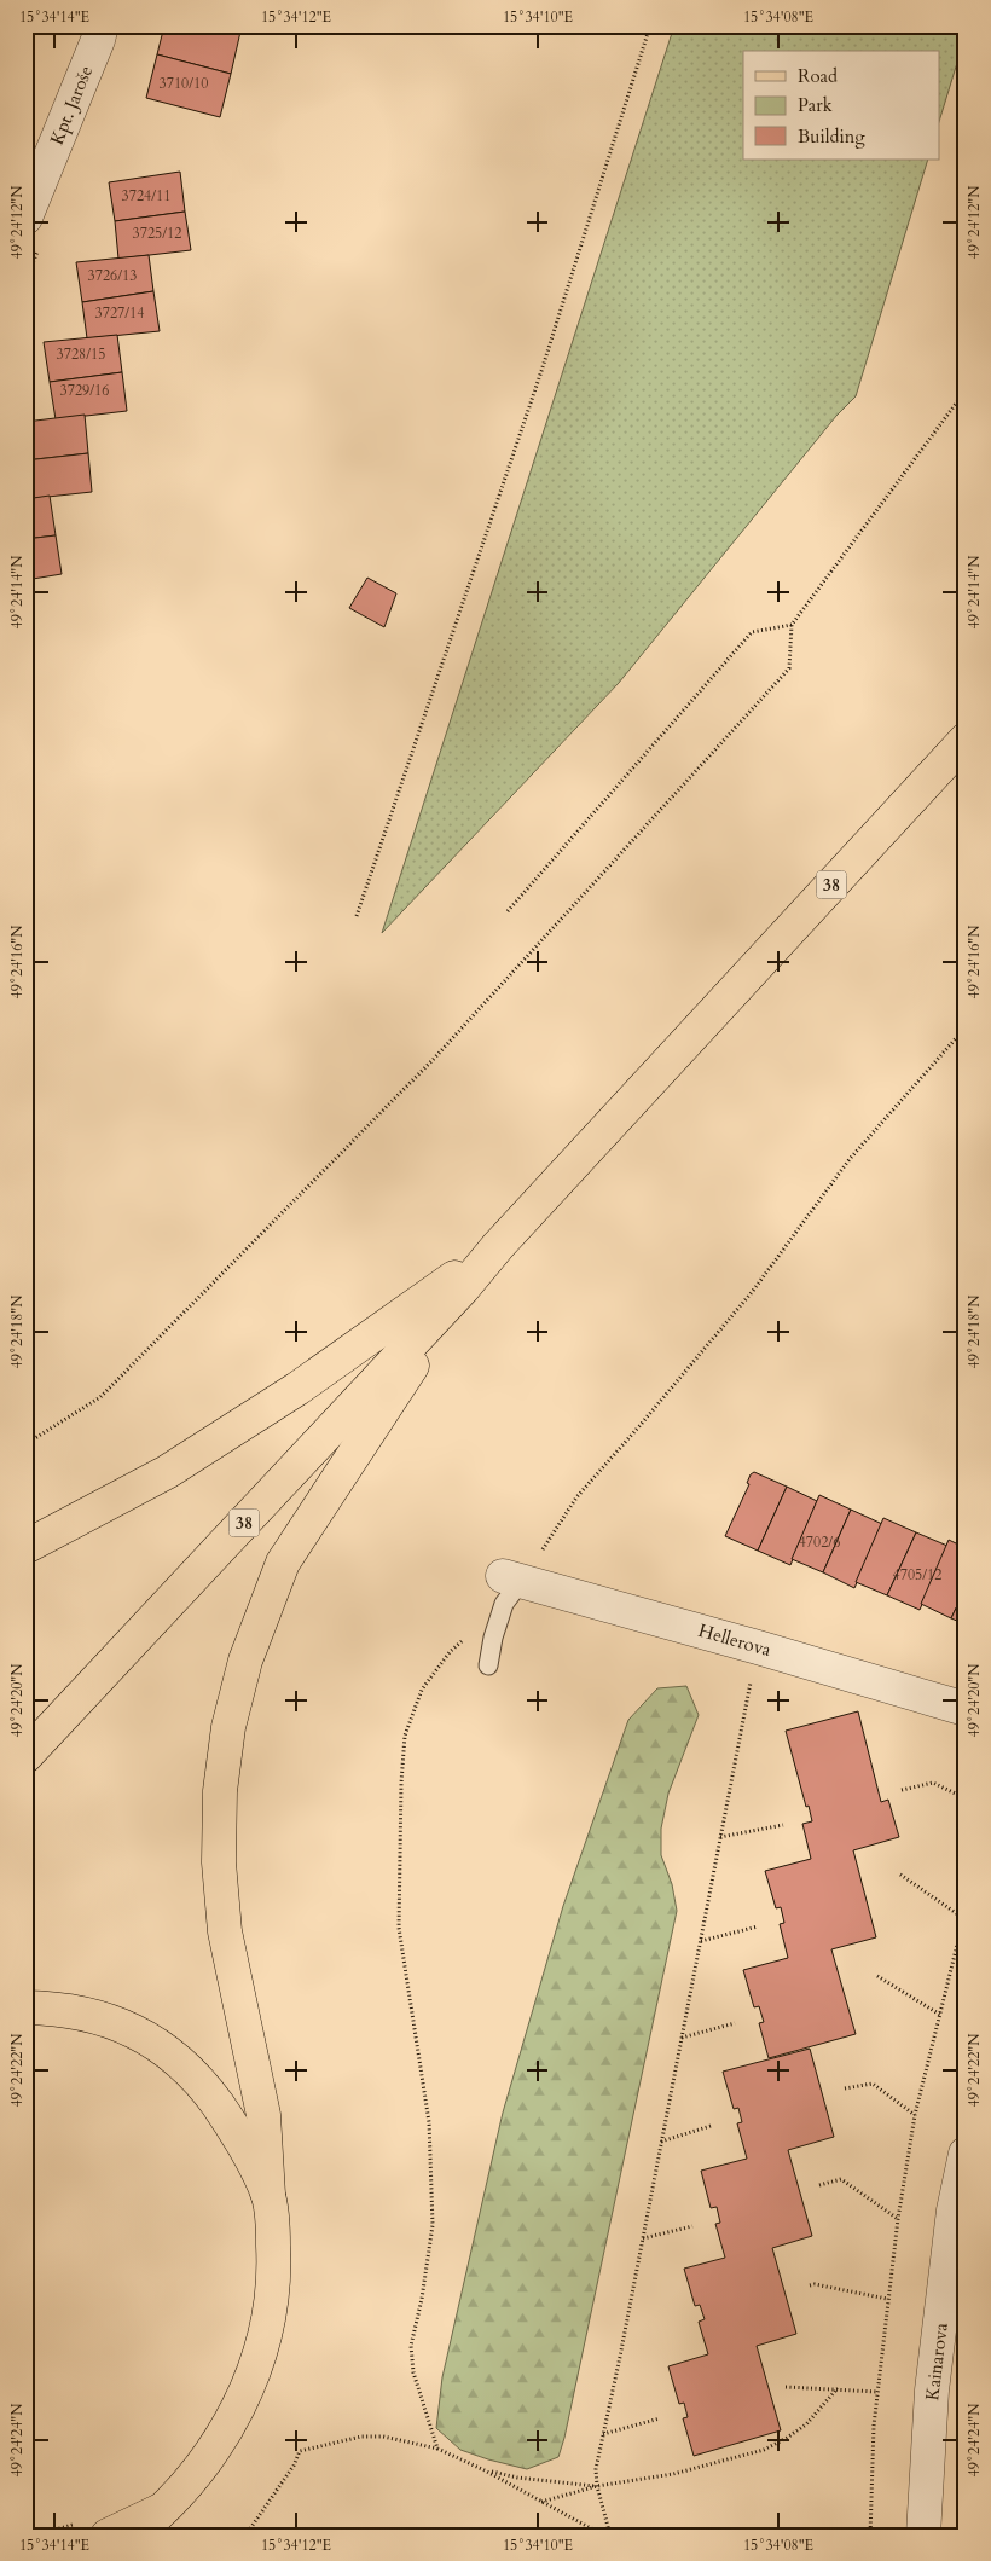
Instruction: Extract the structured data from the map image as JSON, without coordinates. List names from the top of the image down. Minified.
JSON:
{"streets":{"main road":["38"],"street":["Kpt. Jaroše","Hellerova","Kainarova"]},"house_numbers":["3710/10","3724/11","3725/12","3726/13","3727/14","3728/15","3729/16","4702/6","4705/12"],"legend":["Road","Park","Building"],"coordinates":["15°34'14\"E","15°34'12\"E","15°34'10\"E","15°34'08\"E","49°24'12\"N","49°24'14\"N","49°24'16\"N","49°24'18\"N","49°24'20\"N","49°24'22\"N","49°24'24\"N"]}
